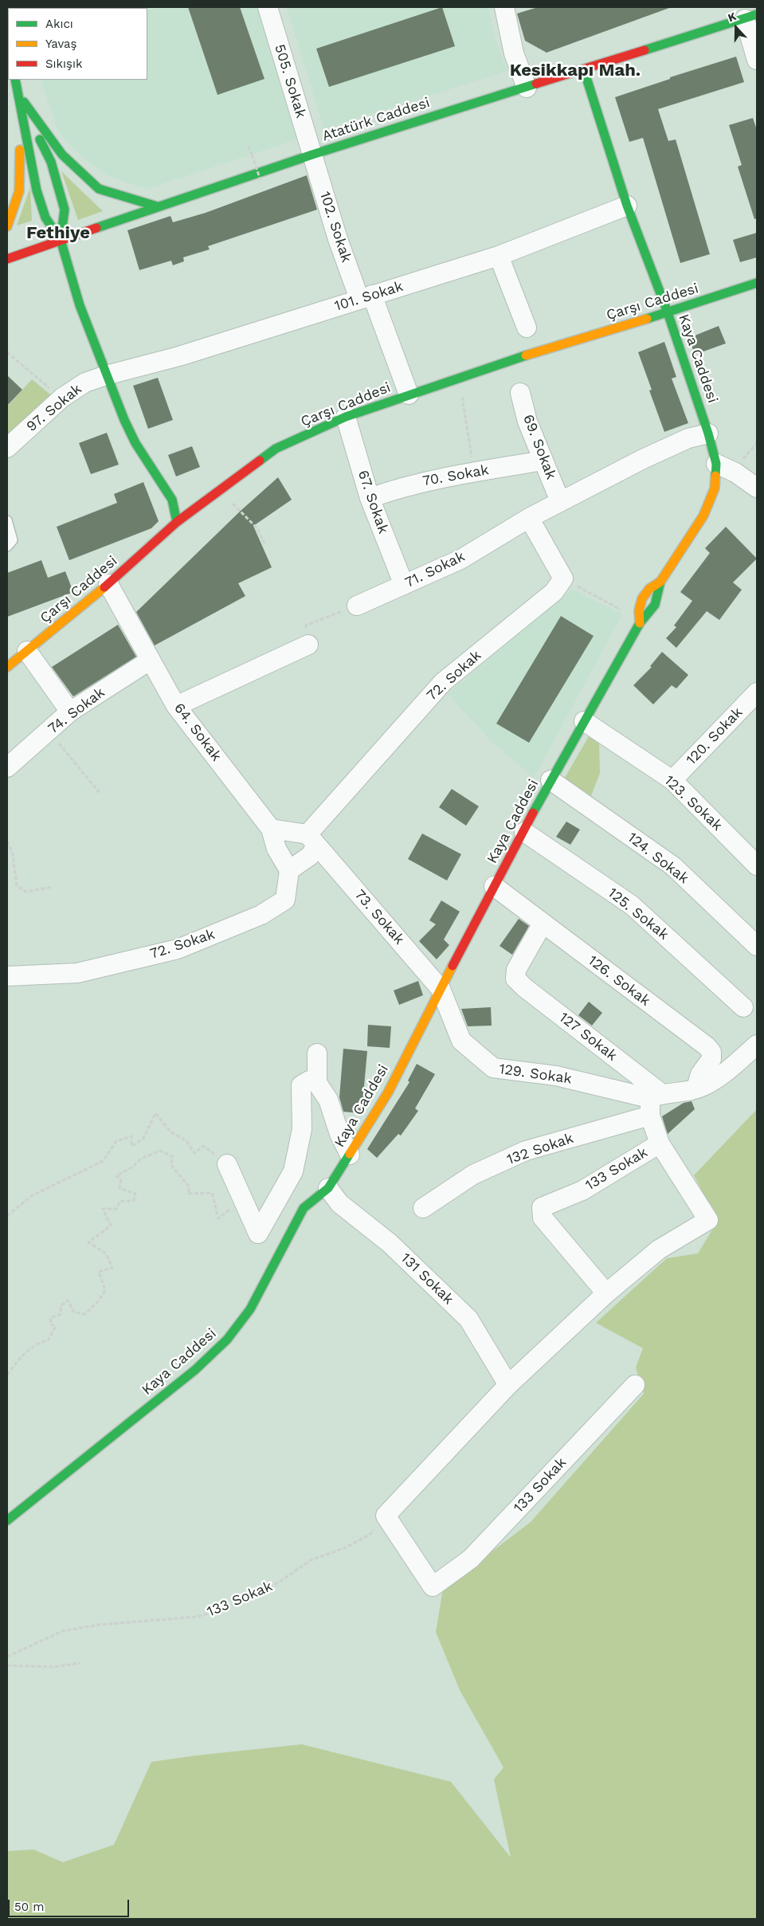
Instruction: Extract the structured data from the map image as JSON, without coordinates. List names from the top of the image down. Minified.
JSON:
{"streets":{"main road":["Atatürk Caddesi","Çarşı Caddesi","Kaya Caddesi"],"street":["505. Sokak","102. Sokak","101. Sokak","97. Sokak","69. Sokak","70. Sokak","67. Sokak","71. Sokak","72. Sokak","74. Sokak","64. Sokak","120. Sokak","123. Sokak","124. Sokak","125. Sokak","73. Sokak","126. Sokak","127 Sokak","129. Sokak","132 Sokak","133 Sokak","131 Sokak"]},"crossings":[["505. Sokak","Atatürk Caddesi"],["505. Sokak","102. Sokak"],["Atatürk Caddesi","102. Sokak"],["Atatürk Caddesi","Kaya Caddesi"],["102. Sokak","101. Sokak"],["102. Sokak","Çarşı Caddesi"],["101. Sokak","Kaya Caddesi"],["101. Sokak","97. Sokak"],["Çarşı Caddesi","Kaya Caddesi"],["Çarşı Caddesi","67. Sokak"],["Çarşı Caddesi","64. Sokak"],["Kaya Caddesi","71. Sokak"],["Kaya Caddesi","123. Sokak"],["Kaya Caddesi","124. Sokak"],["Kaya Caddesi","125. Sokak"],["Kaya Caddesi","73. Sokak"],["Kaya Caddesi","126. Sokak"],["Kaya Caddesi","129. Sokak"],["Kaya Caddesi","131 Sokak"],["69. Sokak","70. Sokak"],["69. Sokak","71. Sokak"],["70. Sokak","67. Sokak"],["67. Sokak","71. Sokak"],["72. Sokak","73. Sokak"],["74. Sokak","64. Sokak"],["120. Sokak","123. Sokak"],["73. Sokak","129. Sokak"],["126. Sokak","127 Sokak"],["126. Sokak","132 Sokak"],["127 Sokak","129. Sokak"],["127 Sokak","132 Sokak"],["127 Sokak","133 Sokak"],["129. Sokak","132 Sokak"],["129. Sokak","133 Sokak"],["132 Sokak","133 Sokak"],["133 Sokak","131 Sokak"]],"districts":["Kesikkapı Mah.","Fethiye"],"legend":["Akıcı","Yavaş","Sıkışık"],"scale_bar":"50 m","north":"top"}
